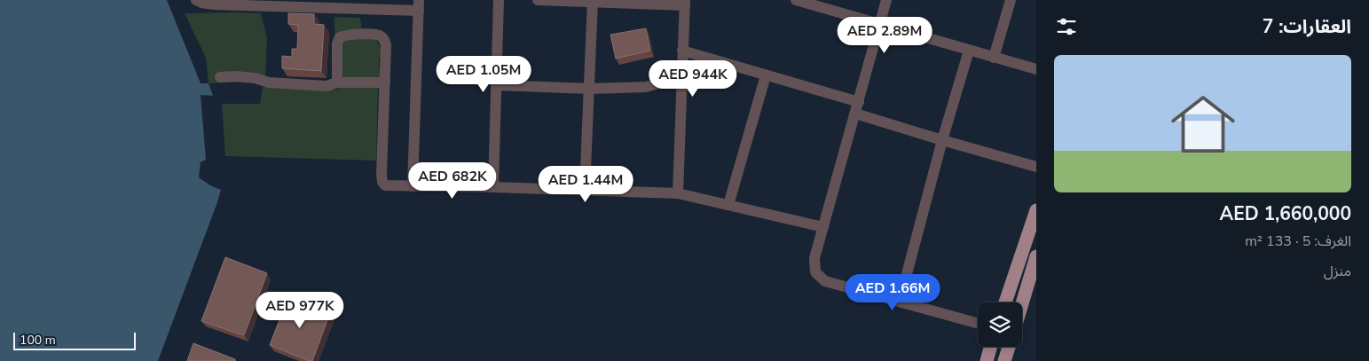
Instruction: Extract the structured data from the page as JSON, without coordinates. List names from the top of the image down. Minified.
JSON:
{"scale_bar":"100 m","page":{"heading":"العقارات: 7","price":["AED 2.89M","AED 1.05M","AED 944K","AED 682K","AED 1.44M","AED 1.66M","AED 977K"],"list":[{"name":"AED 1,660,000","note":"الغرف: 5 · 133 m² · منزل"}],"scale":"100 m"}}
